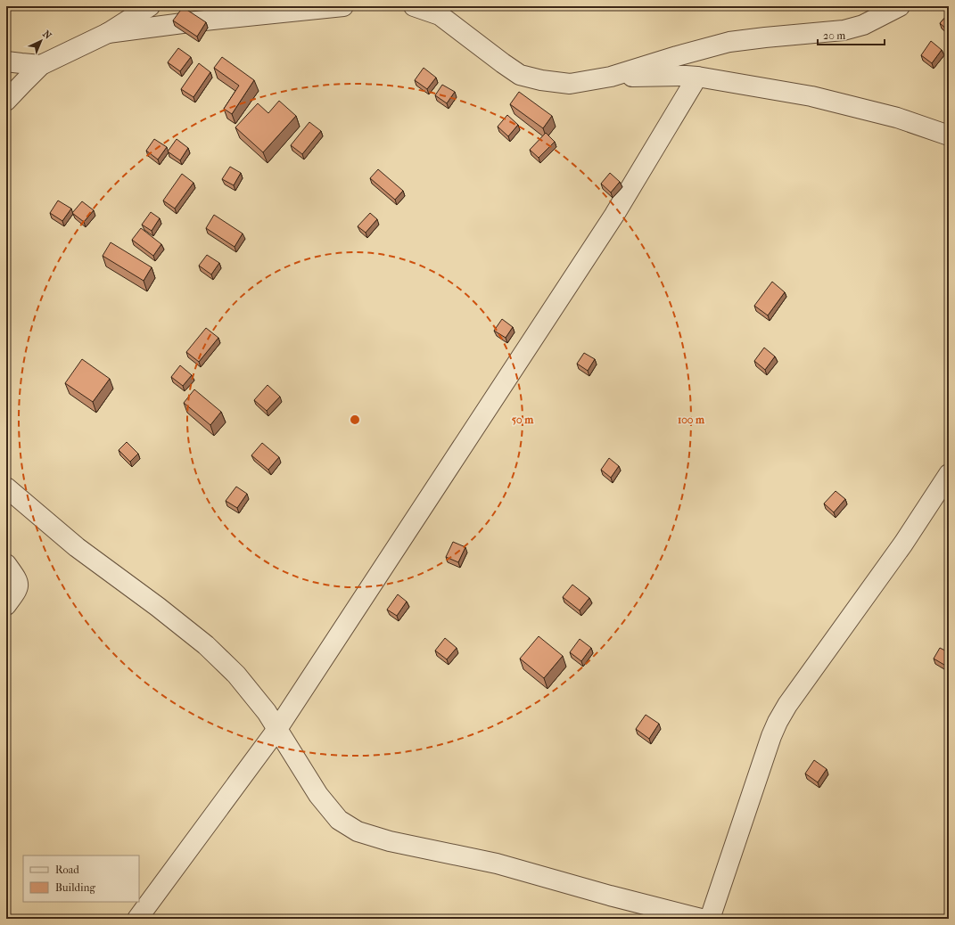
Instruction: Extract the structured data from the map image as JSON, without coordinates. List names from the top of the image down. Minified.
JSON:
{"legend":["Road","Building"],"scale_bar":"20 m","north":"top right","rings":["50 m","100 m"]}
